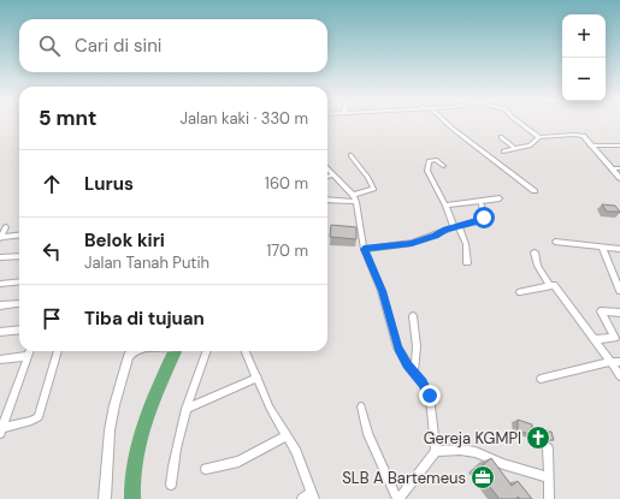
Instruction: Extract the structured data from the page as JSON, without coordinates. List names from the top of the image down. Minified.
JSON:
{"places":{"church":["Gereja KGMPI"],"office":["SLB A Bartemeus"]},"page":{"map_buttons":["+","−"],"search":"Cari di sini","heading":["5 mnt","Jalan kaki · 330 m"],"list":[["Lurus","160 m"],["Belok kiri","Jalan Tanah Putih","170 m"],"Tiba di tujuan"]}}
